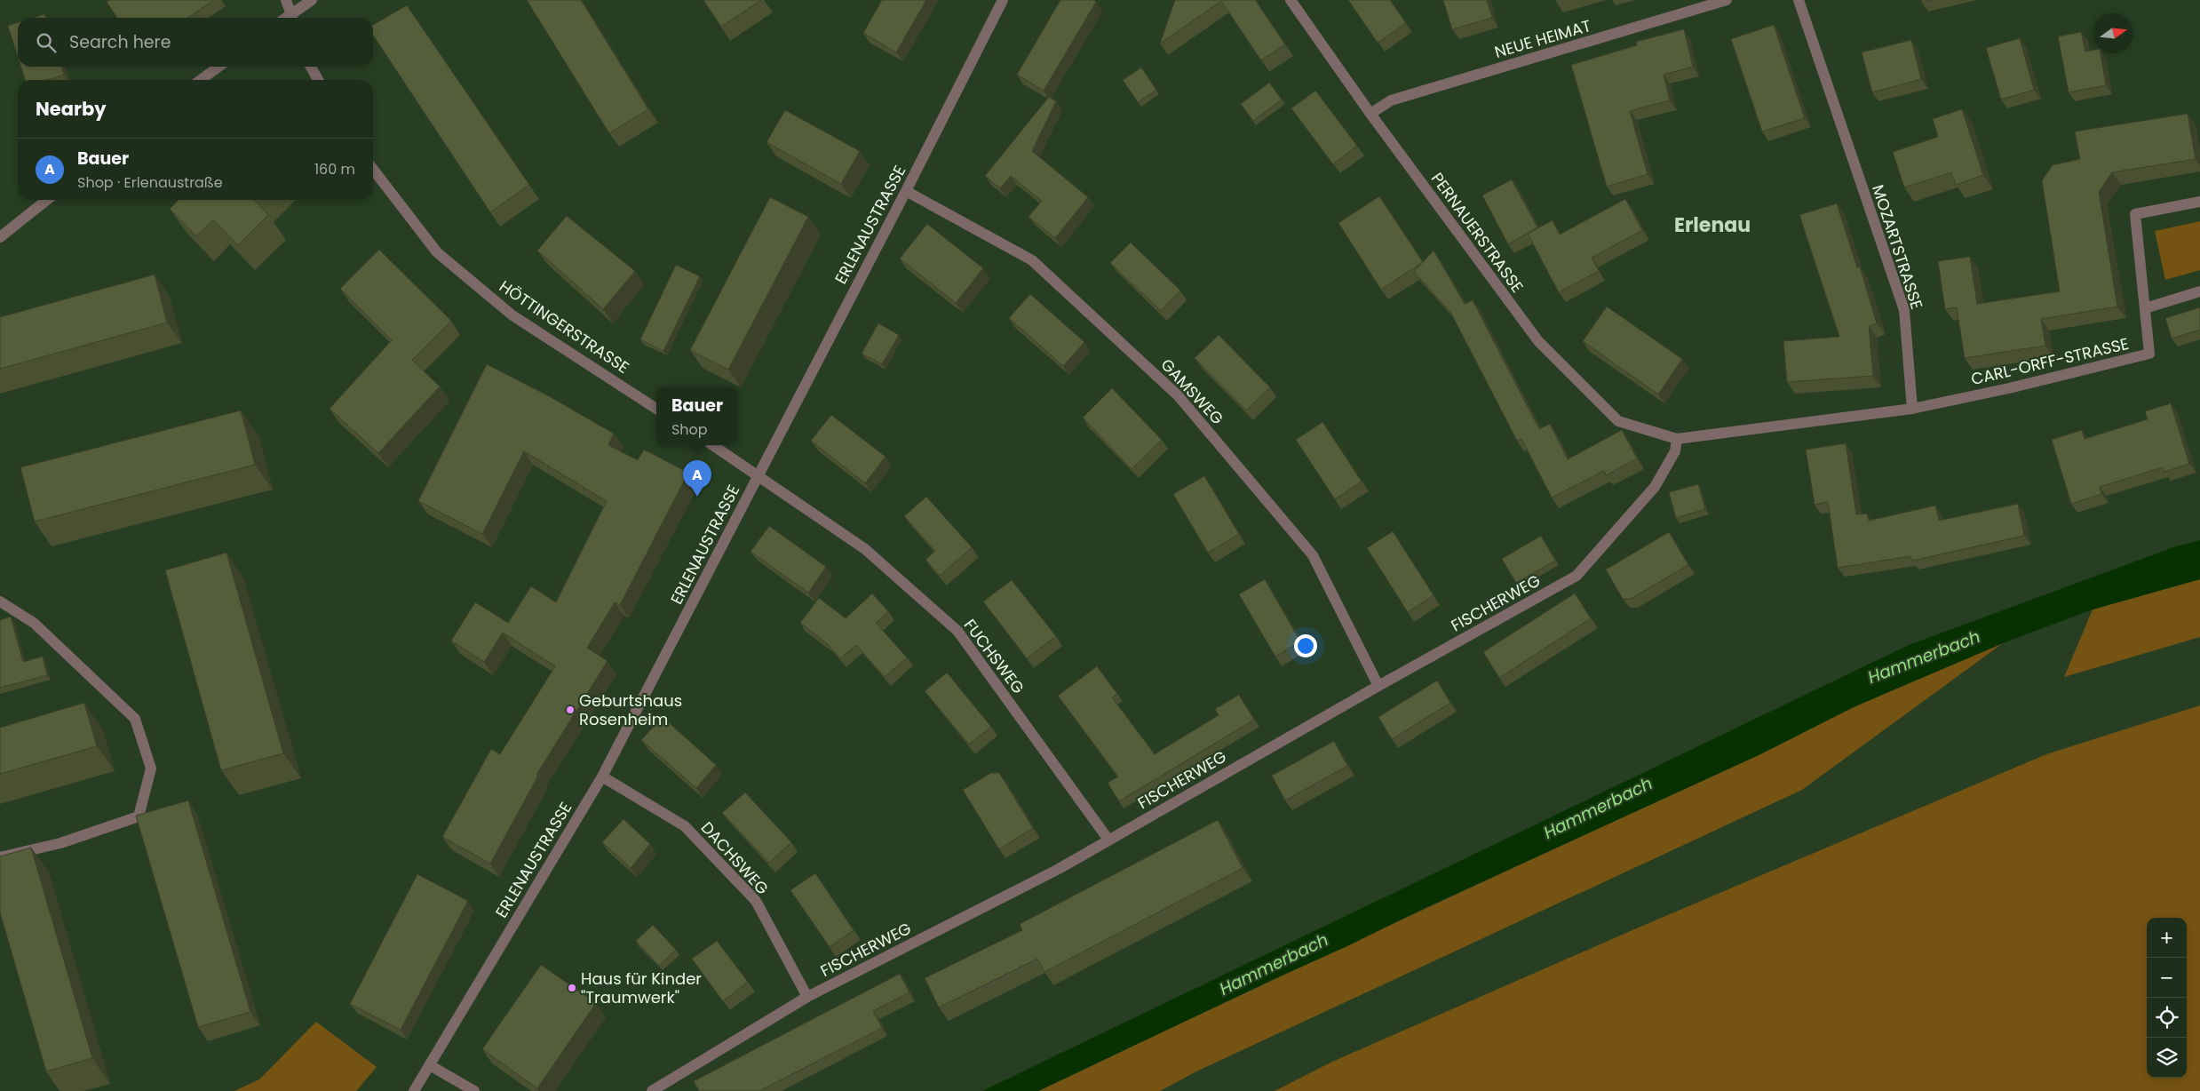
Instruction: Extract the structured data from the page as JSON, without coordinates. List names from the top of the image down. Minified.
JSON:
{"streets":{"street":["NEUE HEIMAT","ERLENAUSTRASSE","PERNAUERSTRASSE","MOZARTSTRASSE","HÖTTINGERSTRASSE","CARL-ORFF-STRASSE","GAMSWEG","FISCHERWEG","FUCHSWEG","DACHSWEG"]},"crossings":[["NEUE HEIMAT","PERNAUERSTRASSE"],["ERLENAUSTRASSE","GAMSWEG"],["ERLENAUSTRASSE","FUCHSWEG"],["ERLENAUSTRASSE","DACHSWEG"],["PERNAUERSTRASSE","FISCHERWEG"],["MOZARTSTRASSE","CARL-ORFF-STRASSE"],["GAMSWEG","FISCHERWEG"],["FISCHERWEG","FUCHSWEG"],["FISCHERWEG","DACHSWEG"]],"districts":["Erlenau"],"water":["Hammerbach"],"places":["Geburtshaus Rosenheim","Haus für Kinder \"Traumwerk\""],"north":"right","page":{"search":"Search here","heading":"Nearby","list":[{"mark":"A","name":"Bauer","note":"Shop · Erlenaustraße","value":"160 m"}],"popup":["Bauer","Shop"],"pins":"A","map_buttons":["+","−"]}}
